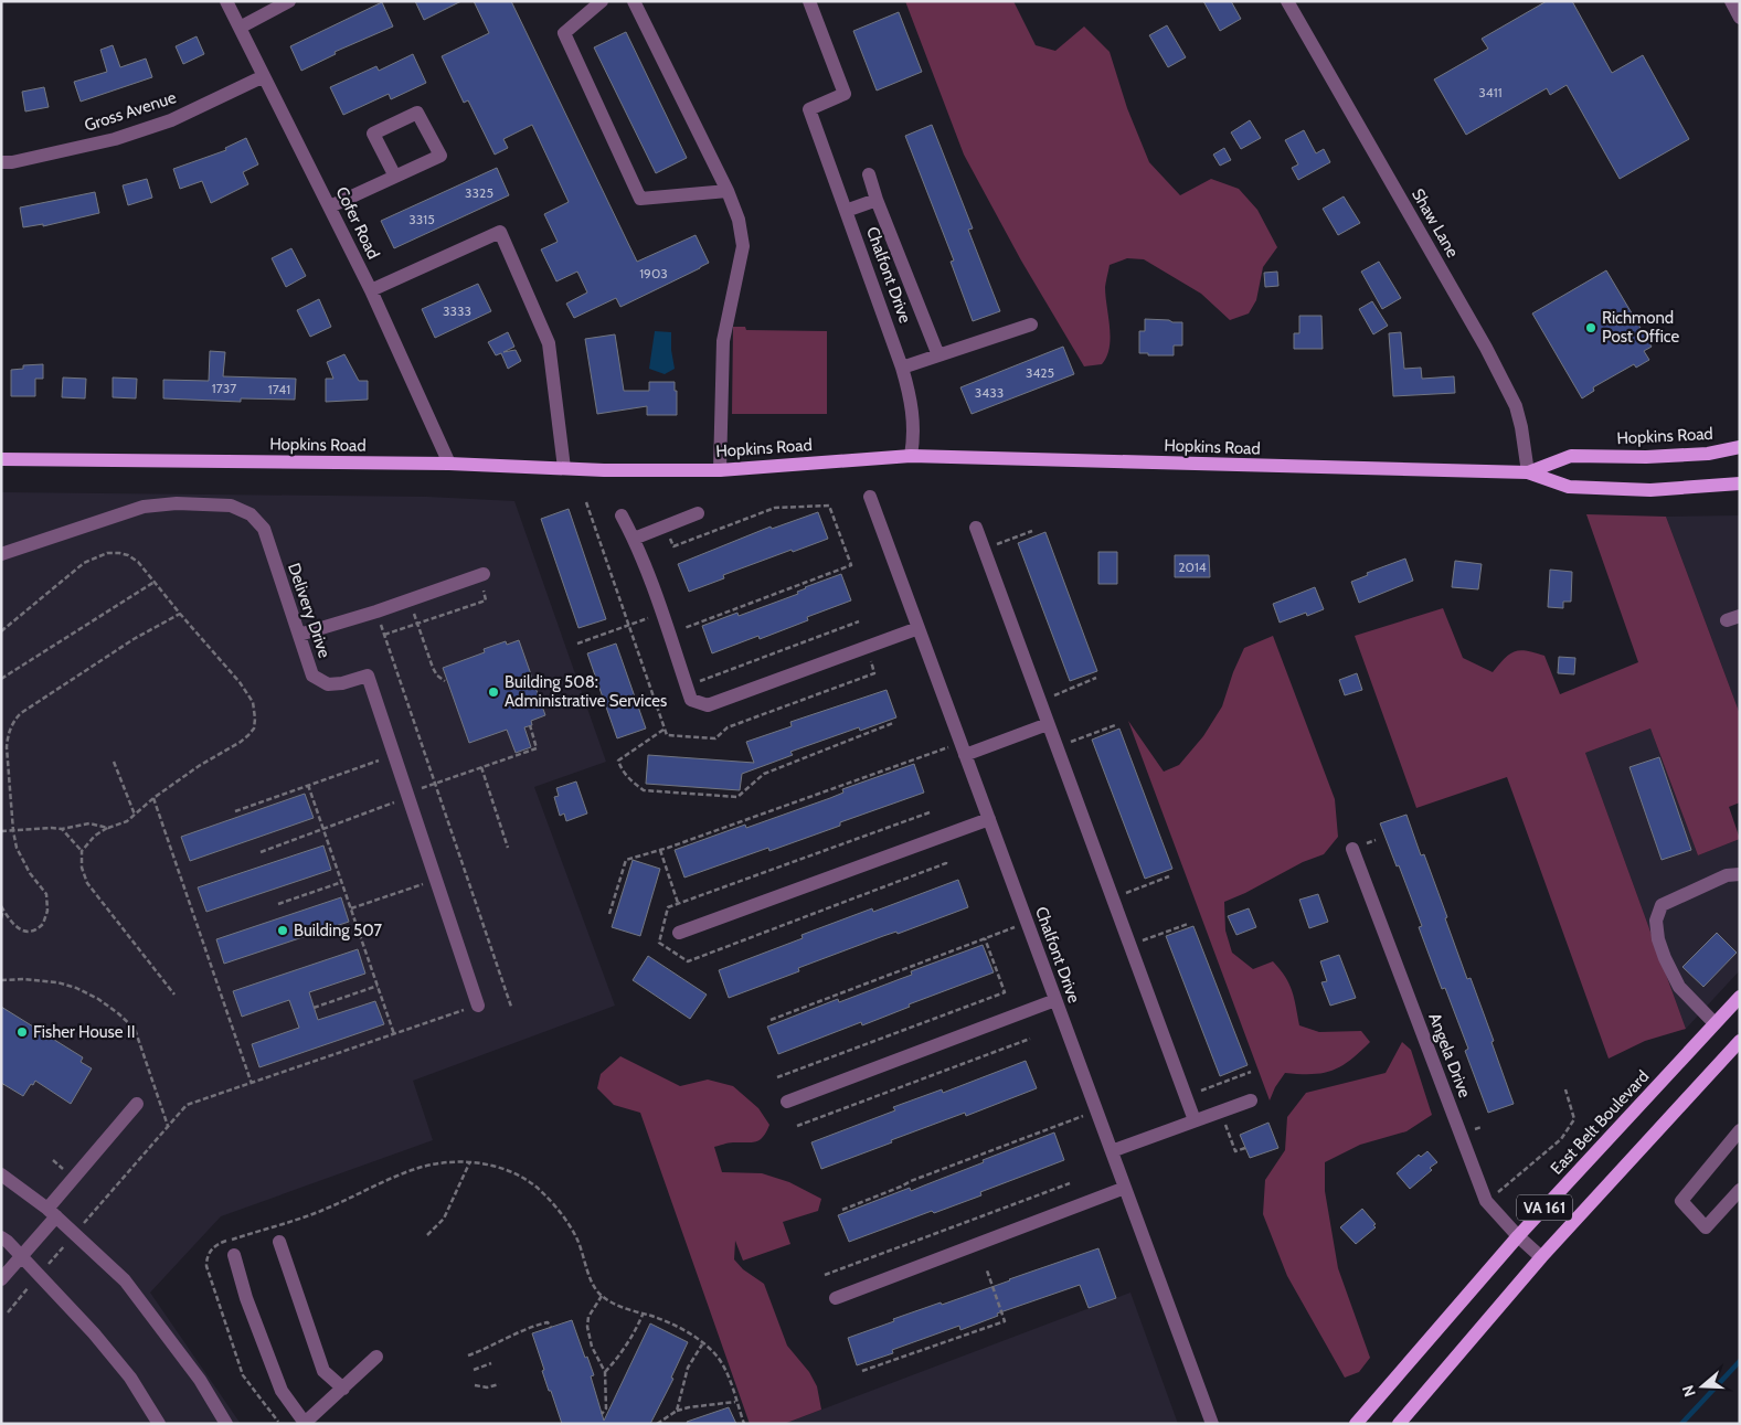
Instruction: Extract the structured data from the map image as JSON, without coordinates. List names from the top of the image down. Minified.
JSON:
{"streets":{"main road":["Hopkins Road","East Belt Boulevard","VA 161"],"street":["Gross Avenue","Cofer Road","Shaw Lane","Chalfont Drive","Delivery Drive","Angela Drive"]},"crossings":[["Gross Avenue","Cofer Road"],["Cofer Road","Hopkins Road"],["Shaw Lane","Hopkins Road"],["Chalfont Drive","Hopkins Road"],["Angela Drive","East Belt Boulevard"],["Angela Drive","VA 161"]],"places":["Richmond Post Office","Building 508: Administrative Services","Building 507","Fisher House II"],"house_numbers":["3411","3325","3315","1903","3333","3425","1737","1741","3433","2014"],"north":"left"}
